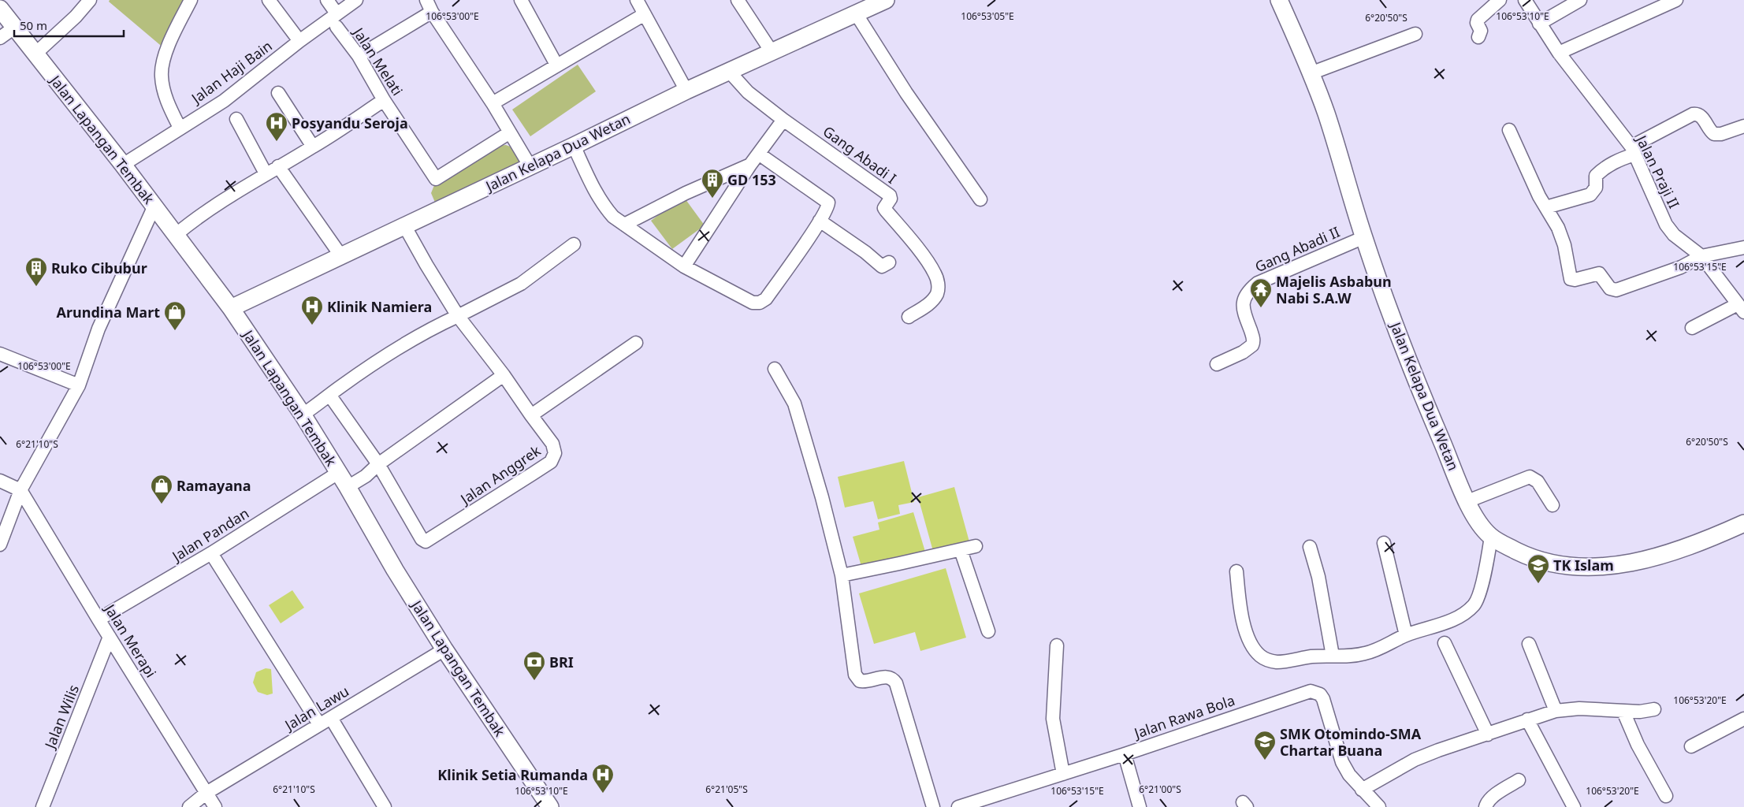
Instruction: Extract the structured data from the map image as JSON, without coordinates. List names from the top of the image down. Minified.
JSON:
{"streets":{"street":["Jalan Melati","Jalan Haji Bain","Jalan Lapangan Tembak","Jalan Kelapa Dua Wetan","Gang Abadi I","Jalan Praji II","Gang Abadi II","Jalan Anggrek","Jalan Pandan","Jalan Merapi","Jalan Lawu","Jalan Wilis","Jalan Rawa Bola"]},"crossings":[["Jalan Haji Bain","Jalan Lapangan Tembak"],["Jalan Lapangan Tembak","Jalan Kelapa Dua Wetan"],["Jalan Lapangan Tembak","Jalan Pandan"],["Jalan Lapangan Tembak","Jalan Lawu"],["Jalan Kelapa Dua Wetan","Gang Abadi I"],["Jalan Kelapa Dua Wetan","Gang Abadi II"],["Jalan Kelapa Dua Wetan","Jalan Anggrek"],["Jalan Pandan","Jalan Merapi"],["Jalan Merapi","Jalan Lawu"],["Jalan Merapi","Jalan Wilis"]],"places":{"hospital":["Posyandu Seroja","Klinik Namiera","Klinik Setia Rumanda"],"building":["GD 153","Ruko Cibubur"],"temple":["Majelis Asbabun Nabi S.A.W"],"shop":["Arundina Mart","Ramayana"],"school or university":["TK Islam","SMK Otomindo-SMA Chartar Buana"],"bank":["BRI"]},"scale_bar":"50 m","coordinates":["106°53'00\"E","106°53'05\"E","106°53'10\"E","6°20'50\"S","106°53'15\"E","6°21'10\"S","106°53'20\"E","6°21'05\"S","6°21'00\"S"]}
